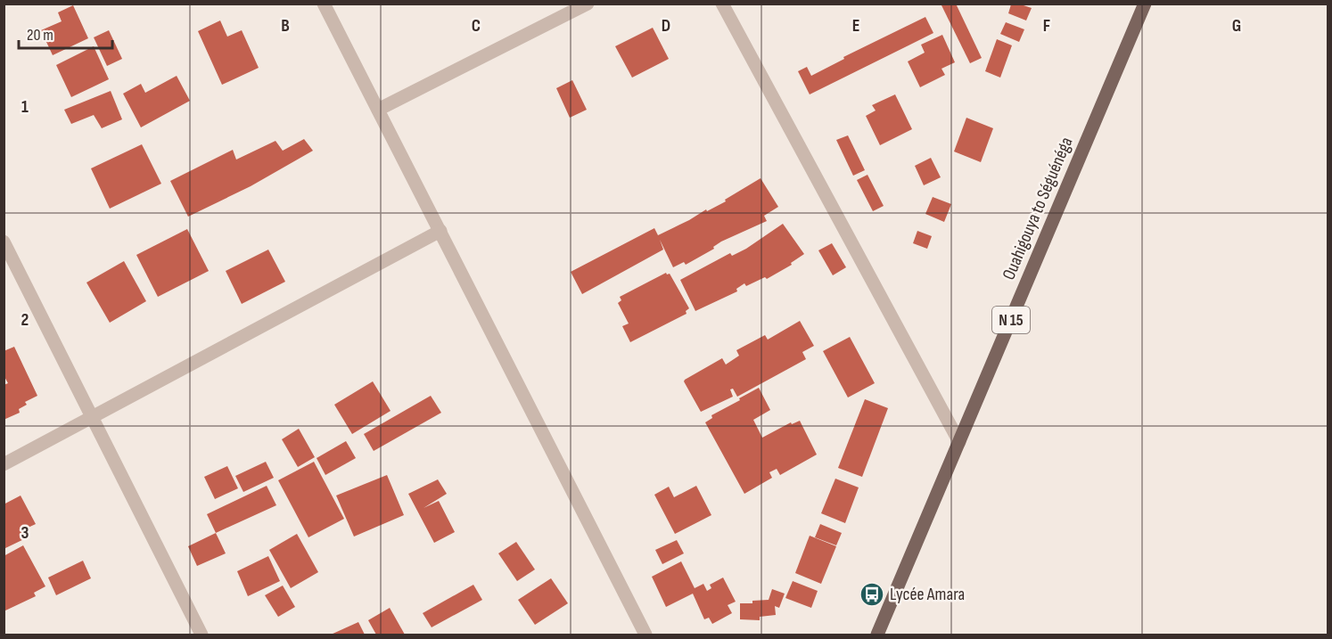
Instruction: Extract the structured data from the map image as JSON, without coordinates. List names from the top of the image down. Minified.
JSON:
{"streets":{"main road":["Ouahigouya to Séguénéga","N 15"]},"places":{"bus stop":["Lycée Amara"]},"scale_bar":"20 m","grid":{"columns":["B","C","D","E","F","G"],"rows":["1","2","3"]}}
